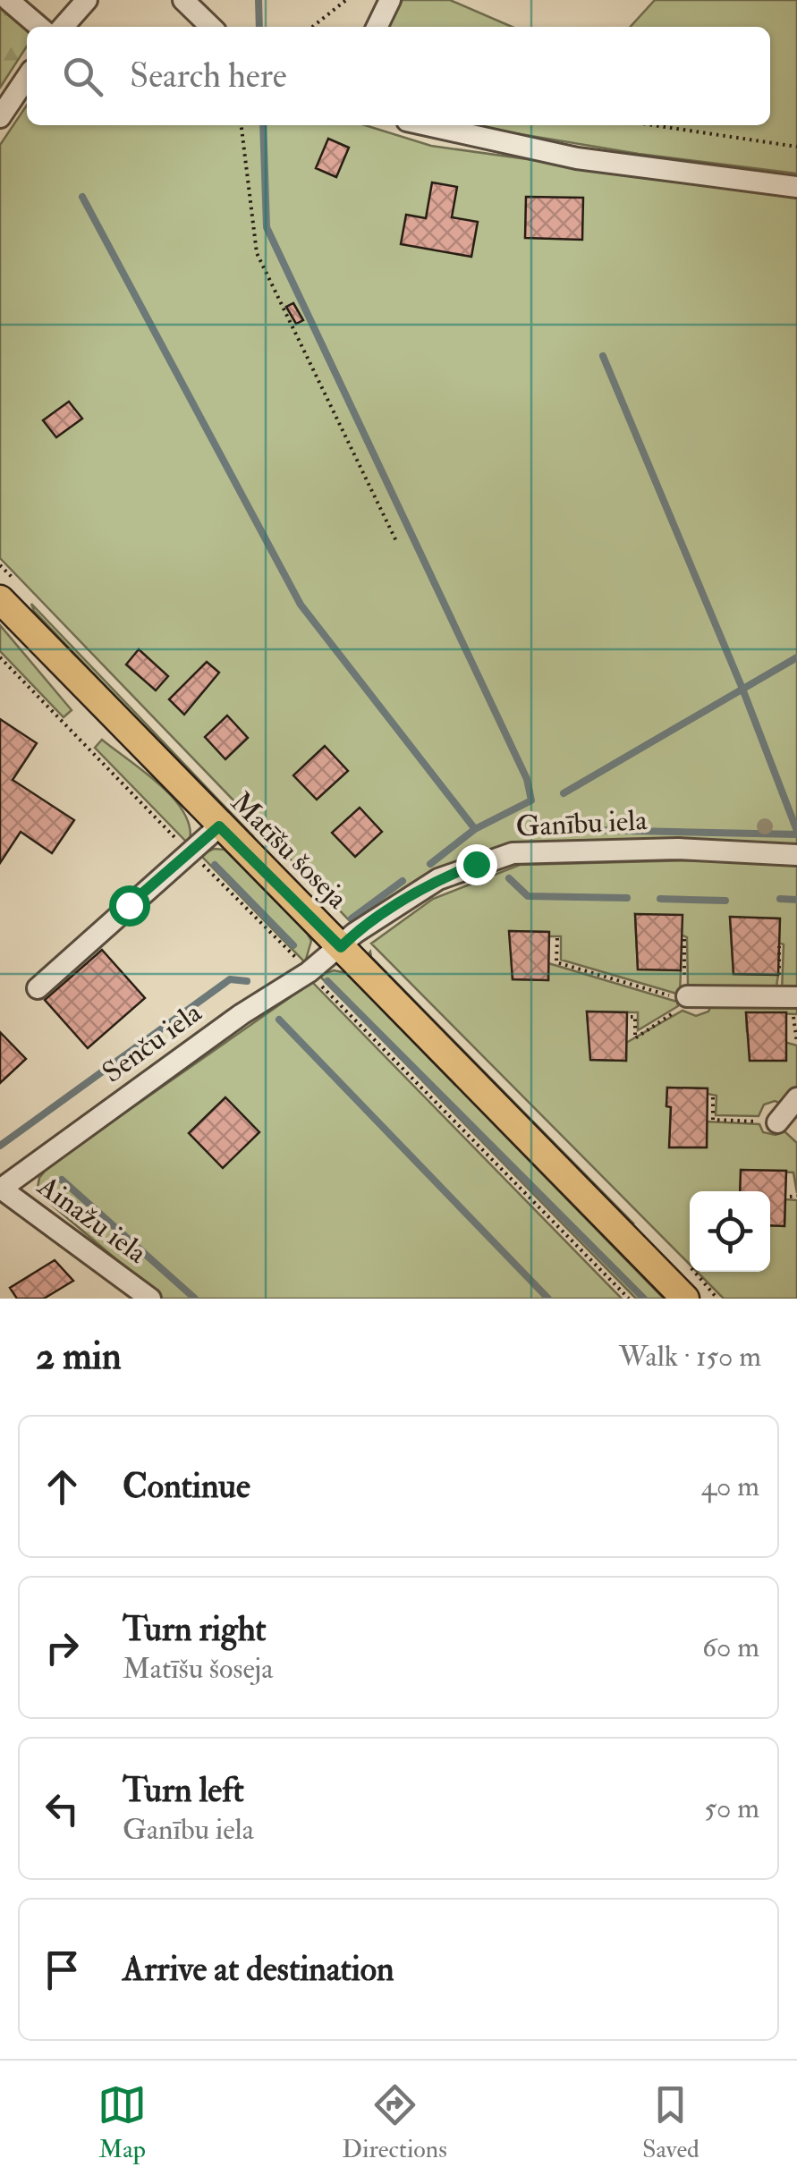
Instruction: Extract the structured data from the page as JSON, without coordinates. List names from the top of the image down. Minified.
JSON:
{"streets":{"main road":["Matīšu šoseja"],"street":["Ganību iela","Senču iela","Ainažu iela"]},"crossings":[["Ganību iela","Matīšu šoseja"],["Ganību iela","Senču iela"],["Matīšu šoseja","Senču iela"],["Senču iela","Ainažu iela"]],"page":{"search":"Search here","heading":["2 min","Walk · 150 m"],"list":[["Continue","40 m"],["Turn right","Matīšu šoseja","60 m"],["Turn left","Ganību iela","50 m"],"Arrive at destination"],"nav":["Map","Directions","Saved"]}}
